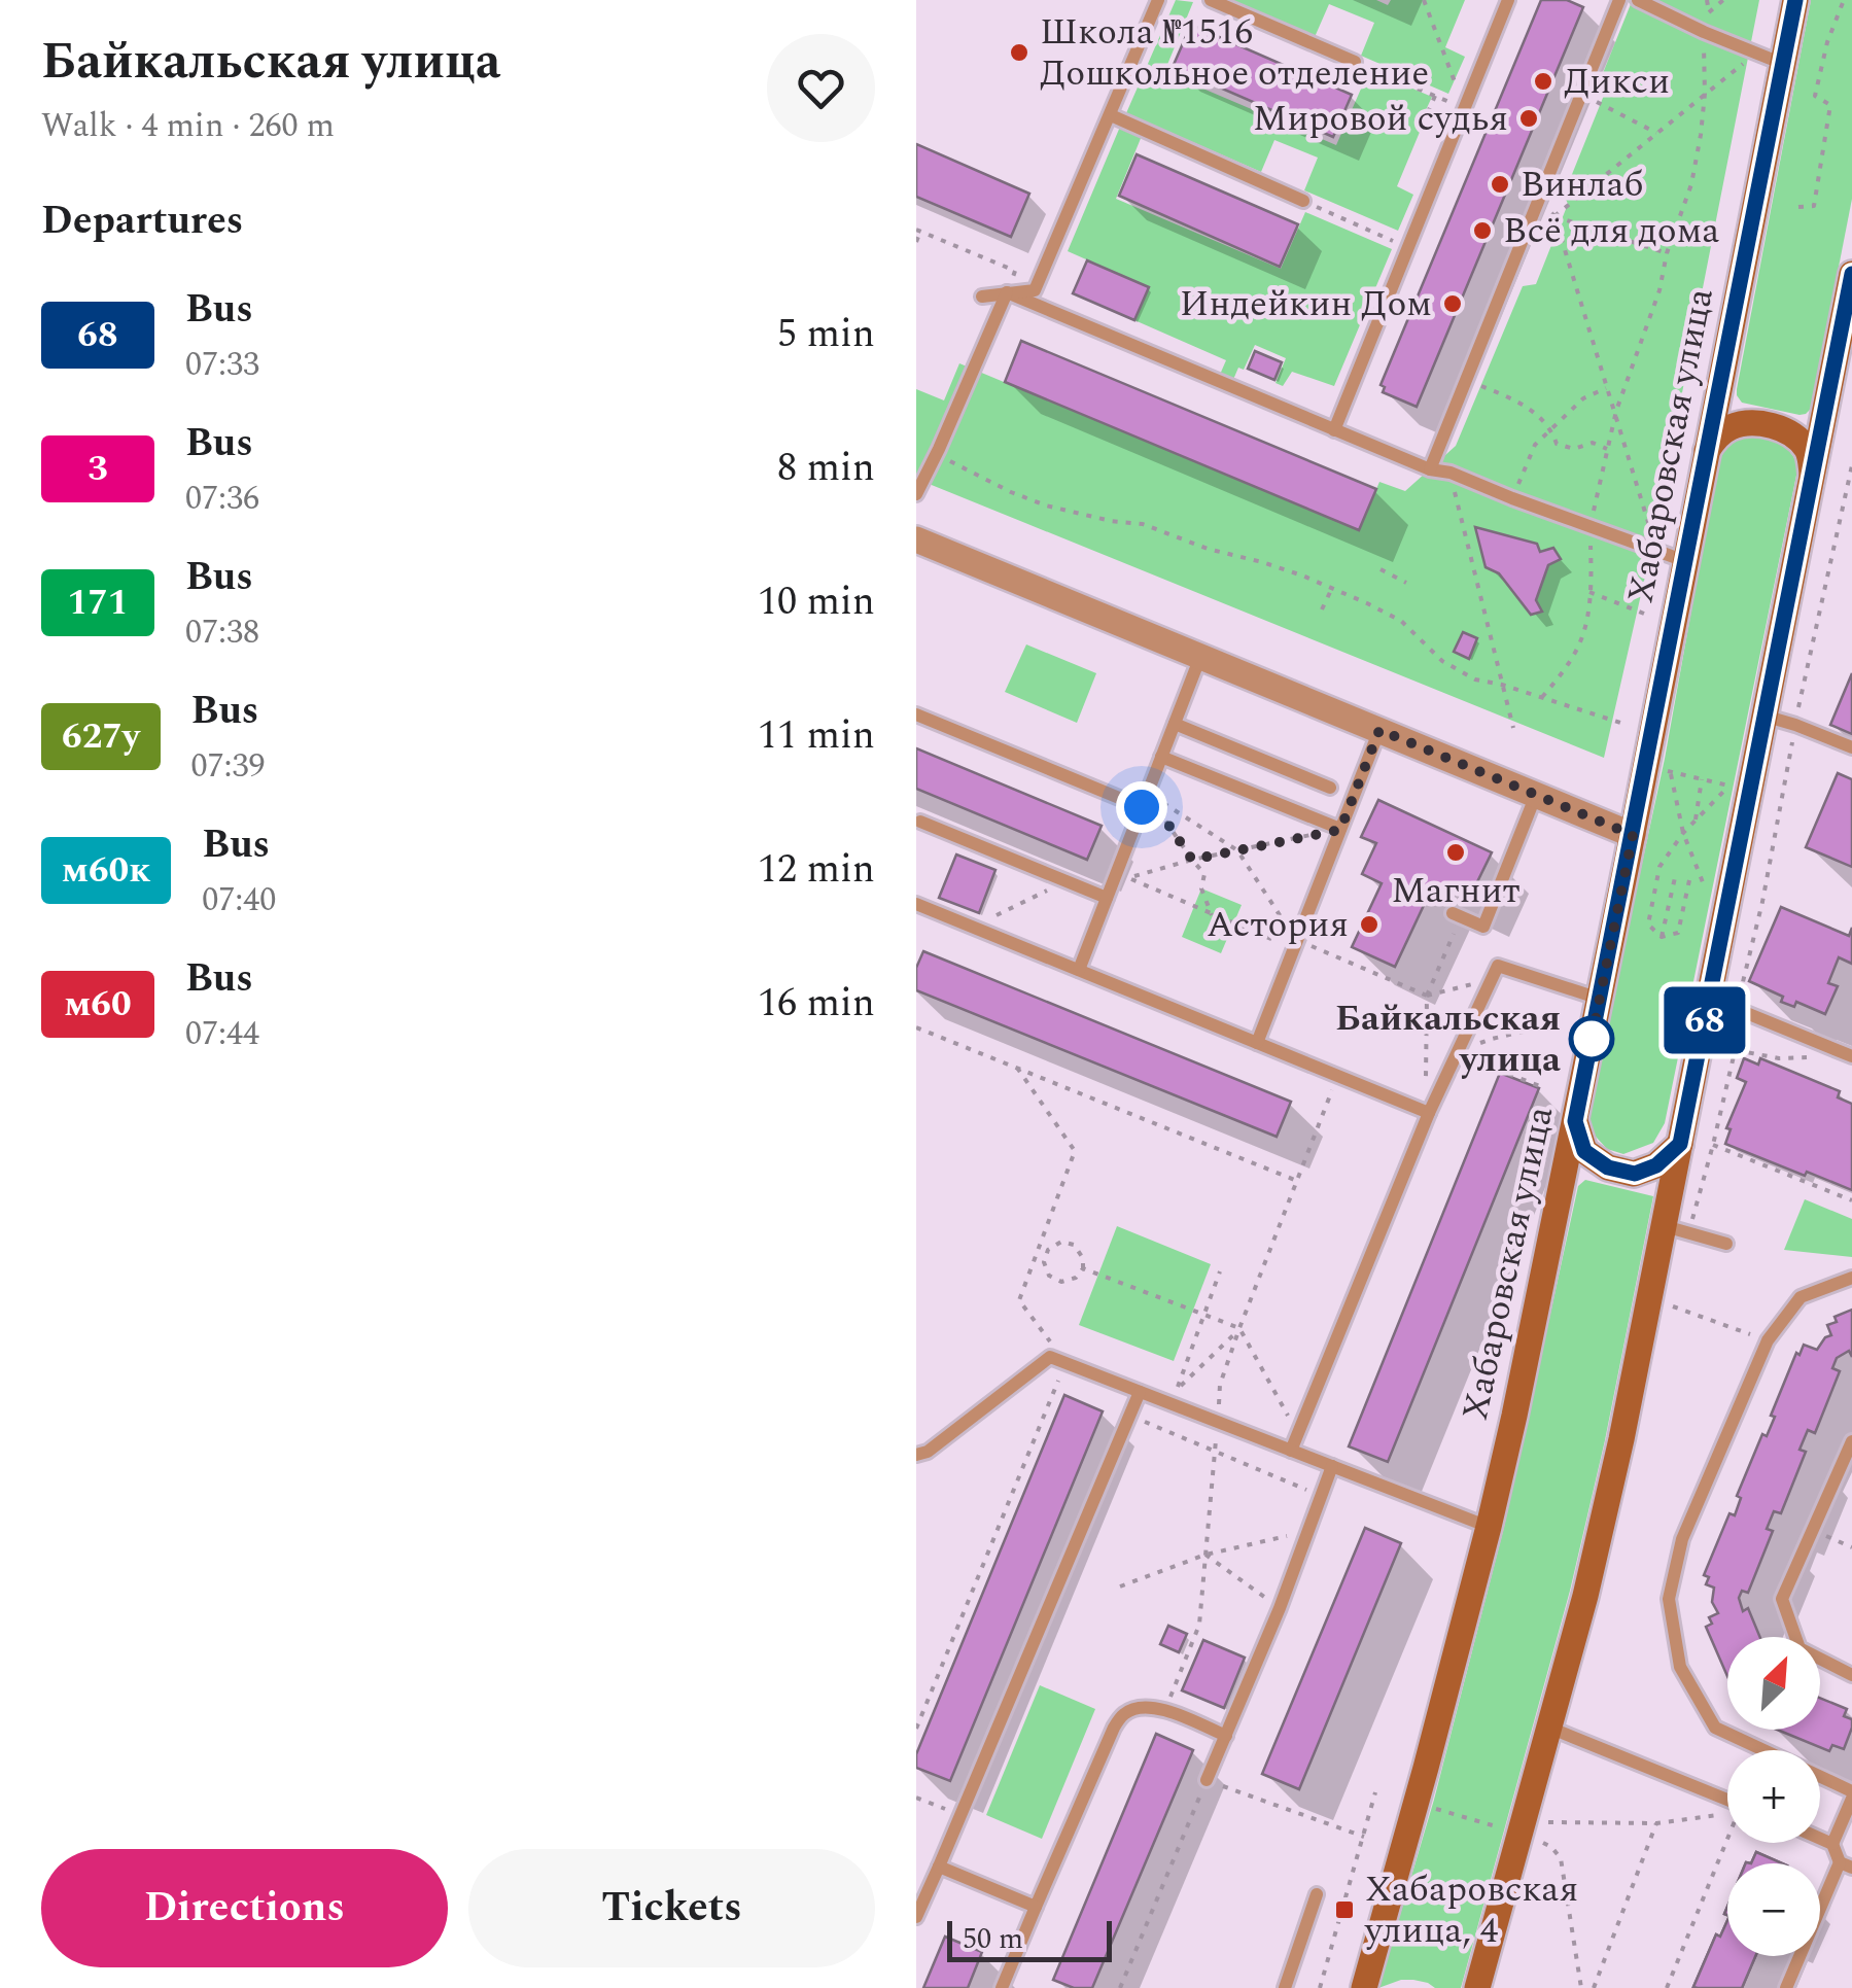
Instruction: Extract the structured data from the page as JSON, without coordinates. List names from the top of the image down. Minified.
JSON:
{"streets":{"main road":["Хабаровская улица"]},"places":{"other":["Школа №1516 Дошкольное отделение","Дикси","Мировой судья","Винлаб","Всё для дома","Индейкин Дом","Магнит","Астория","Байкальская улица"],"transit":["Хабаровская улица, 4"]},"lines":["bus line 68"],"scale_bar":"50 m","north":"top right","page":{"heading":[["Байкальская улица","Walk · 4 min · 260 m"],"Departures"],"on_map":"68","list":[{"mark":"68","name":"Bus","note":"07:33","value":"5 min"},{"mark":"3","name":"Bus","note":"07:36","value":"8 min"},{"mark":"171","name":"Bus","note":"07:38","value":"10 min"},{"mark":"627у","name":"Bus","note":"07:39","value":"11 min"},{"mark":"м60к","name":"Bus","note":"07:40","value":"12 min"},{"mark":"м60","name":"Bus","note":"07:44","value":"16 min"}],"map_buttons":["+","−"],"buttons":["Directions","Tickets"],"scale":"50 m"}}
